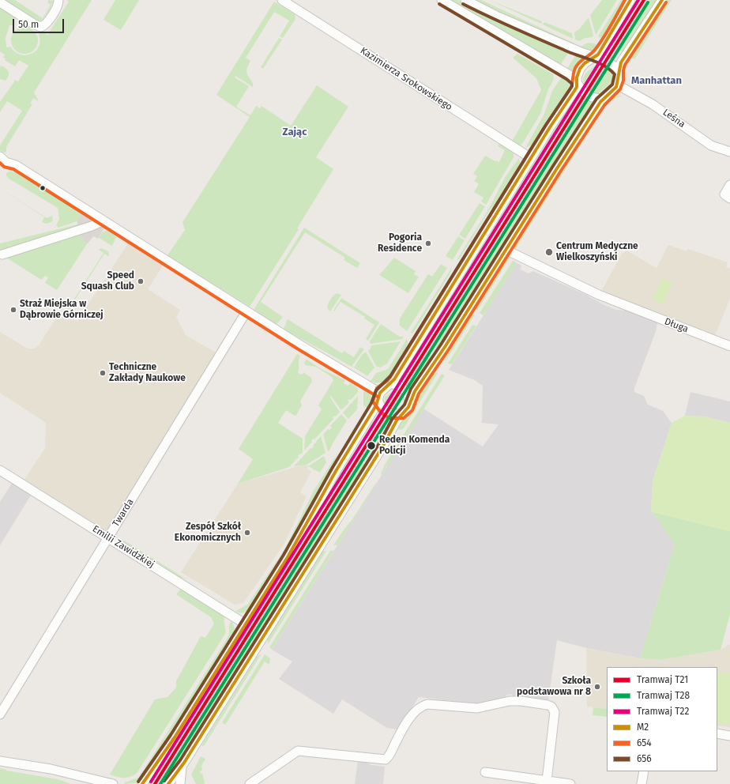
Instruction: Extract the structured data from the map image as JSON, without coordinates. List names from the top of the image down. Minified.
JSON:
{"streets":{"street":["Kazimierza Srokowskiego","Leśna","Długa","Twarda","Emilii Zawidzkiej"]},"crossings":[["Twarda","Emilii Zawidzkiej"]],"districts":["Manhattan","Zając"],"places":["Pogoria Residence","Centrum Medyczne Wielkoszyński","Speed Squash Club","Straż Miejska w Dąbrowie Górniczej","Techniczne Zakłady Naukowe","Reden Komenda Policji","Zespół Szkół Ekonomicznych","Szkoła podstawowa nr 8"],"lines":["tram line T21","tram line T22","transit line M2","transit line 654","tram line T28","transit line 656"],"legend":["Tramwaj T21","Tramwaj T28","Tramwaj T22","M2","654","656"],"scale_bar":"50 m"}
